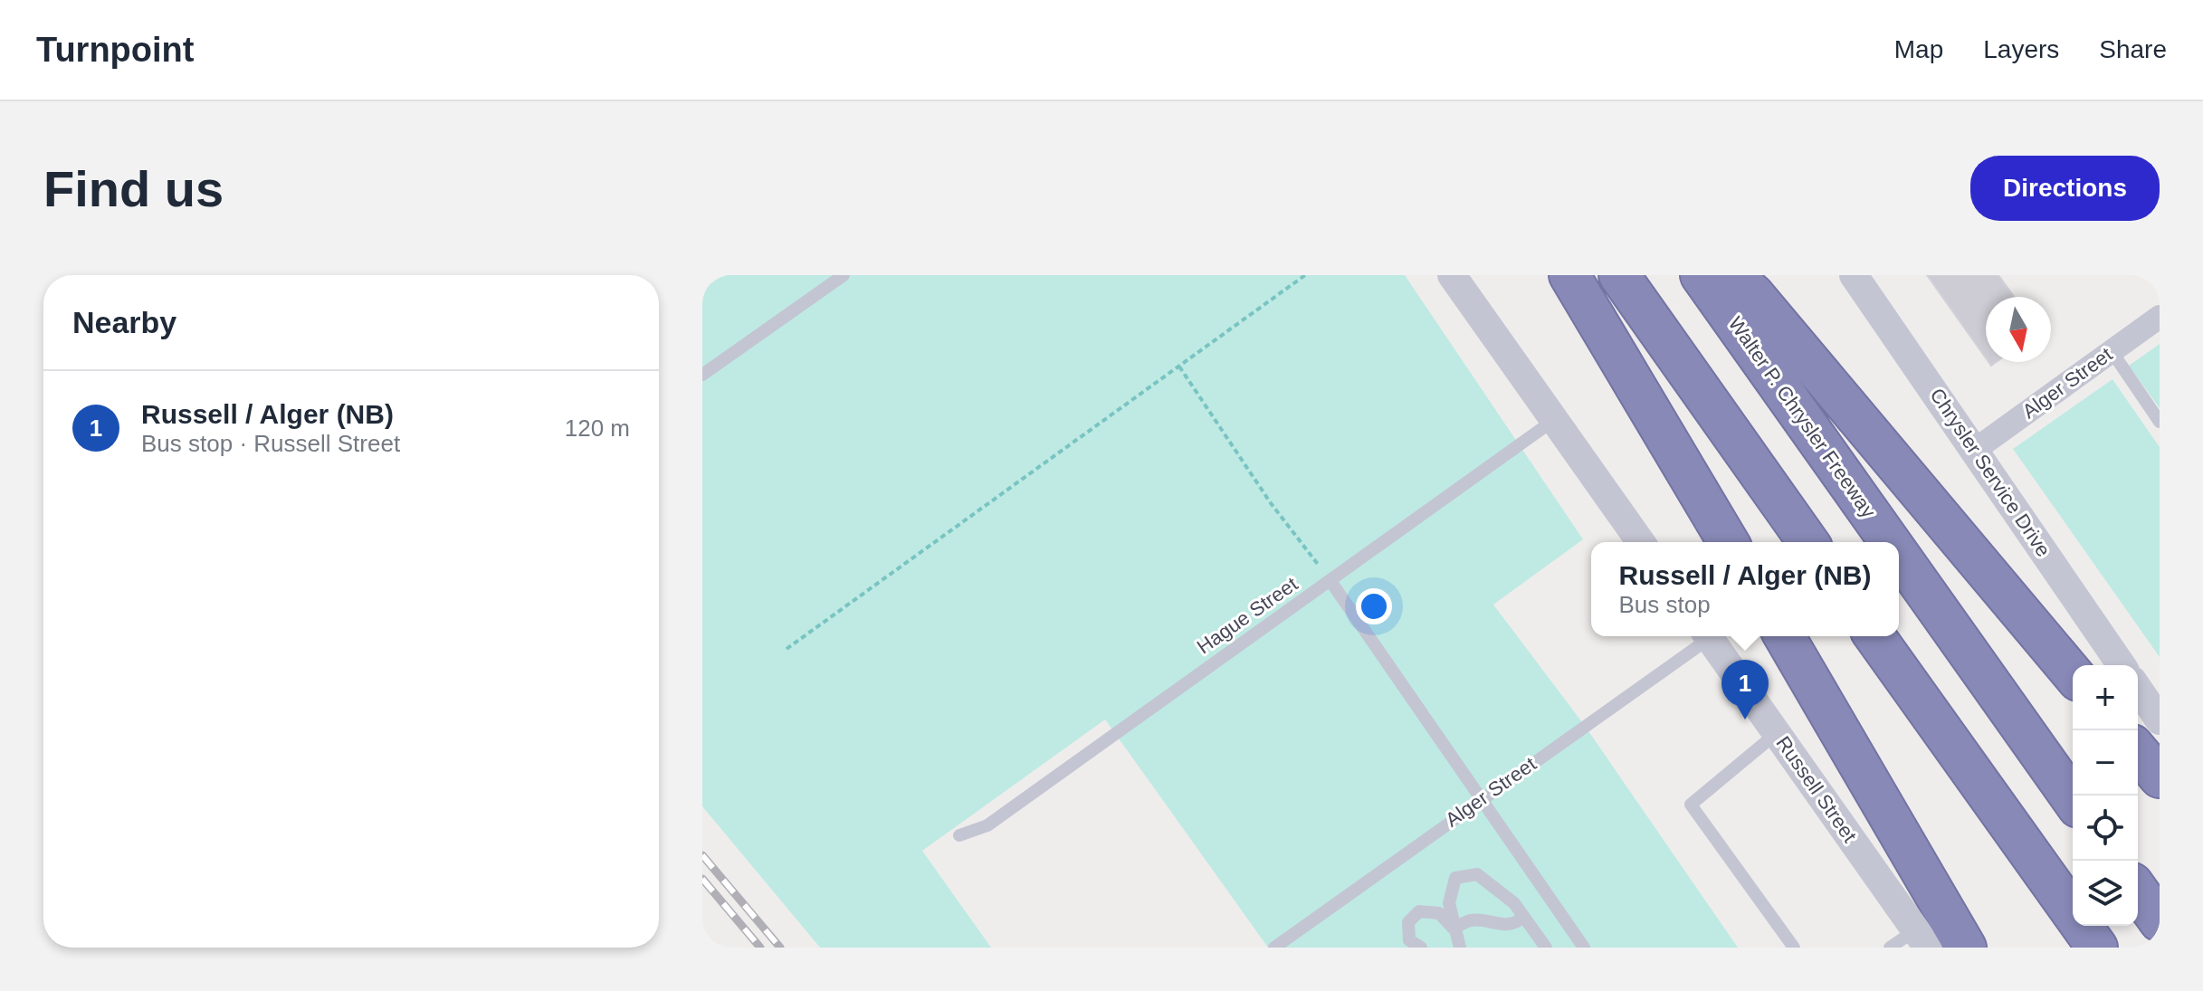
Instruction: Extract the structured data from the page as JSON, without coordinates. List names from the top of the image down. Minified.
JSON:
{"streets":{"highway":["Walter P. Chrysler Freeway"],"street":["Alger Street","Chrysler Service Drive","Russell Street"],"lane":["Hague Street"]},"crossings":[["Alger Street","Chrysler Service Drive"]],"north":"bottom","page":{"header":"Turnpoint","nav":["Map","Layers","Share"],"buttons":"Directions","title":"Find us","heading":"Nearby","list":[{"mark":"1","name":"Russell / Alger (NB)","note":"Bus stop · Russell Street","value":"120 m"}],"popup":["Russell / Alger (NB)","Bus stop"],"pins":"1","map_buttons":["+","−"]}}
